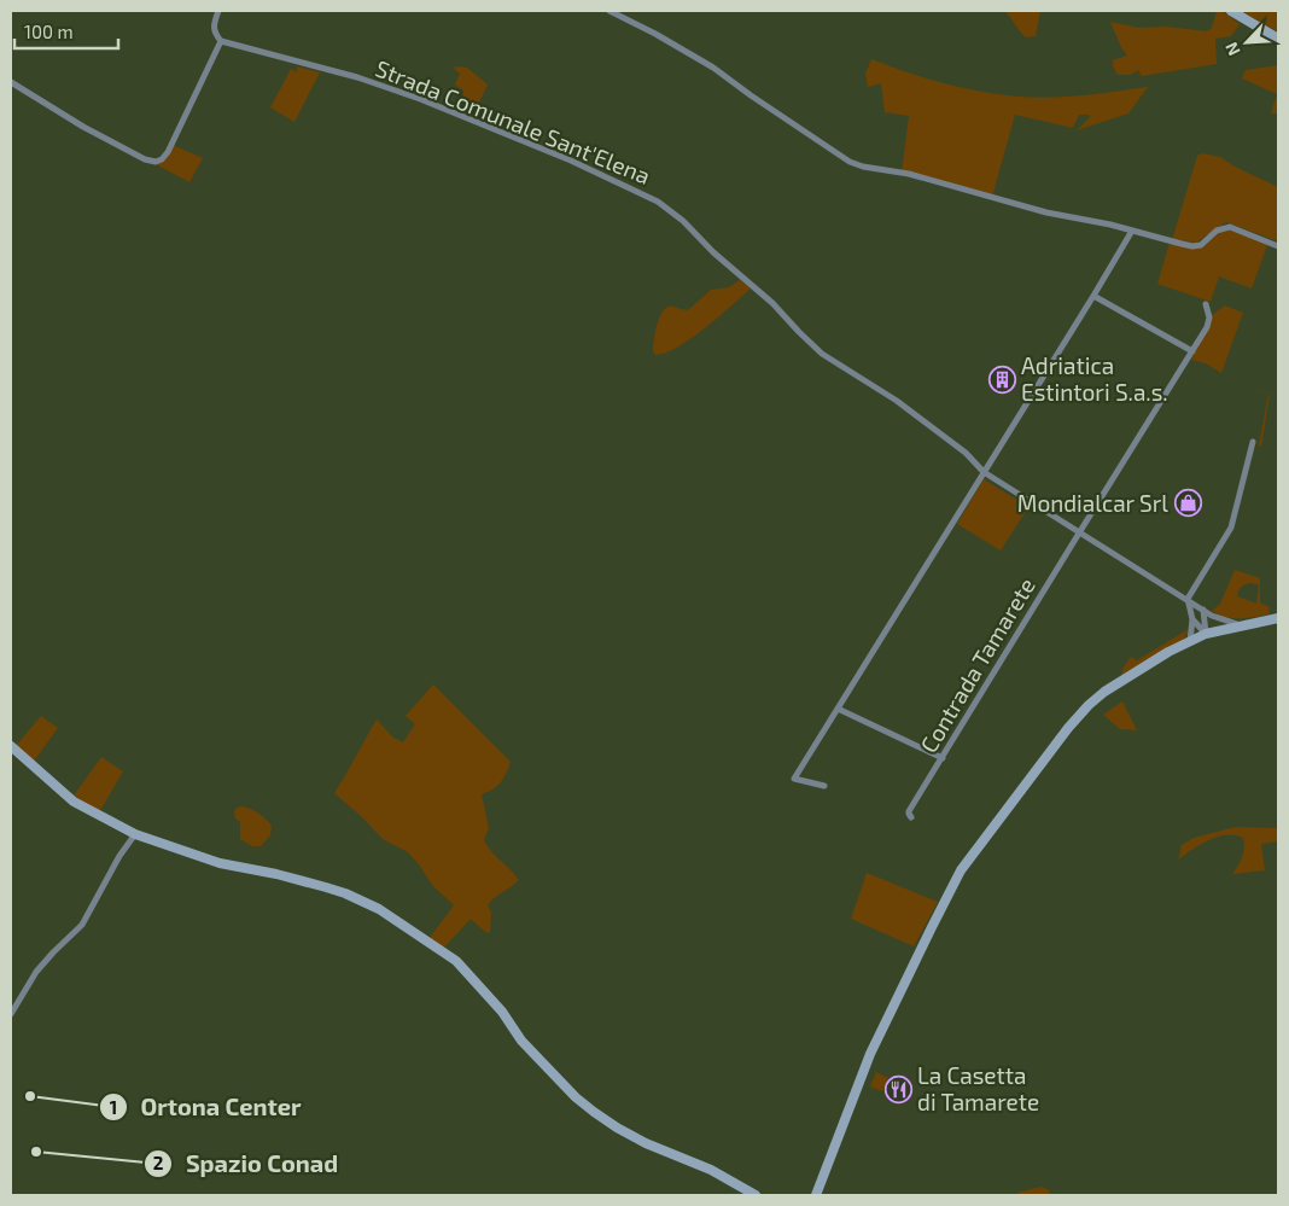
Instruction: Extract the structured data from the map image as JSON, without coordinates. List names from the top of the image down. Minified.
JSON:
{"streets":{"street":["Strada Comunale Sant'Elena","Contrada Tamarete"]},"crossings":[["Strada Comunale Sant'Elena","Contrada Tamarete"]],"places":{"building":["Adriatica Estintori S.a.s."],"shop":["Mondialcar Srl"],"restaurant":["La Casetta di Tamarete"],"other":["Ortona Center","Spazio Conad"]},"scale_bar":"100 m","north":"bottom left"}
